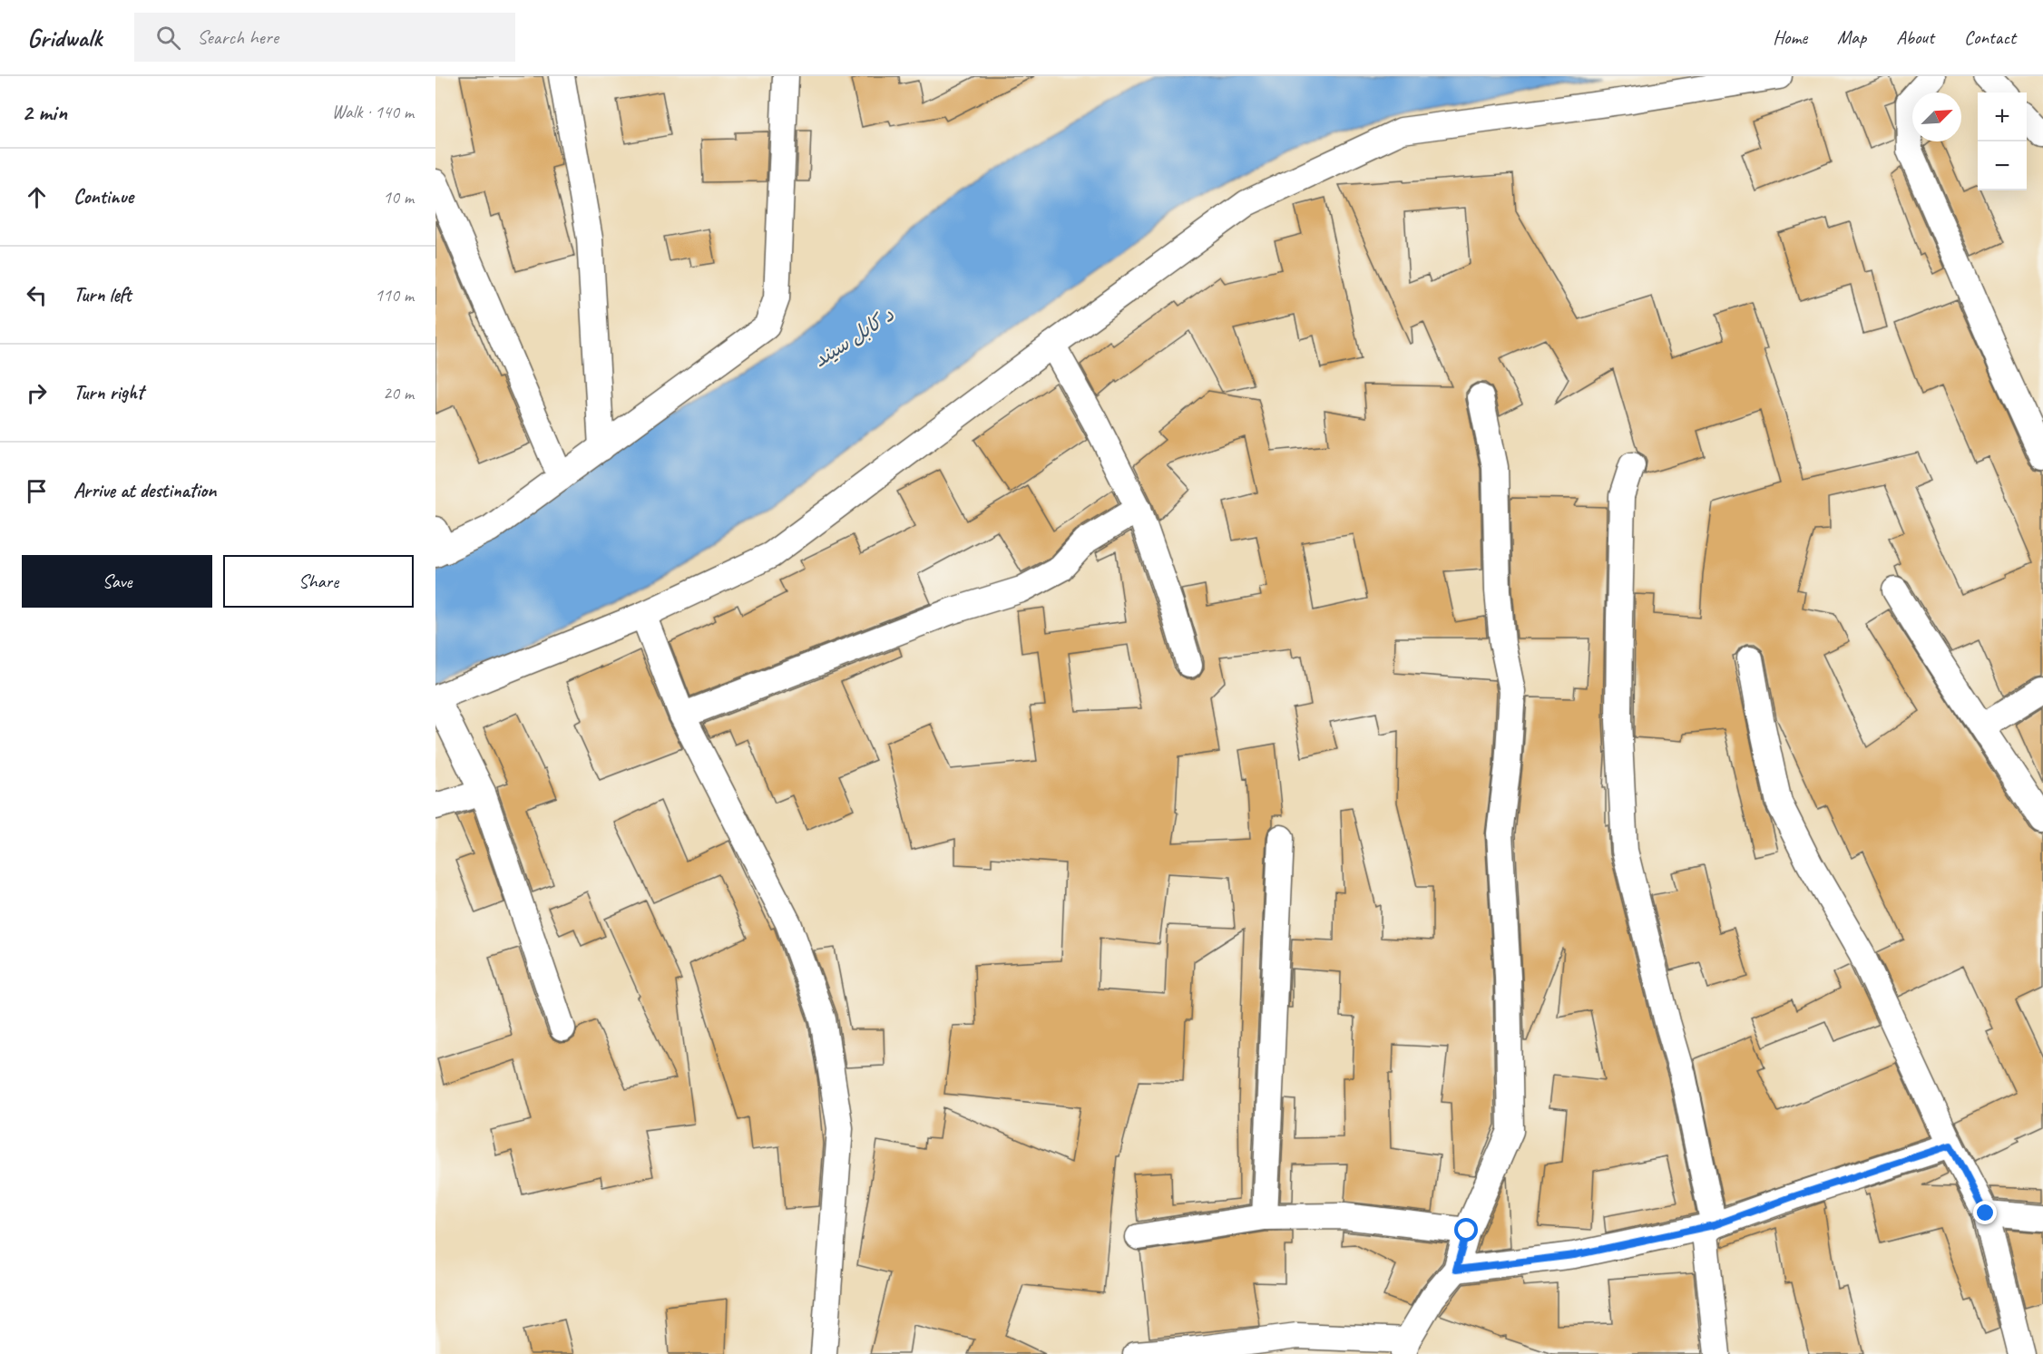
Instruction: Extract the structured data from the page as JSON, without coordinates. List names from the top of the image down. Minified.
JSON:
{"water":["د کابل سيند"],"north":"top right","page":{"header":"Gridwalk","search":"Search here","nav":["Home","Map","About","Contact"],"heading":["2 min","Walk · 140 m"],"map_buttons":["+","−"],"list":[["Continue","10 m"],["Turn left","110 m"],["Turn right","20 m"],"Arrive at destination"],"buttons":["Save","Share"]}}
